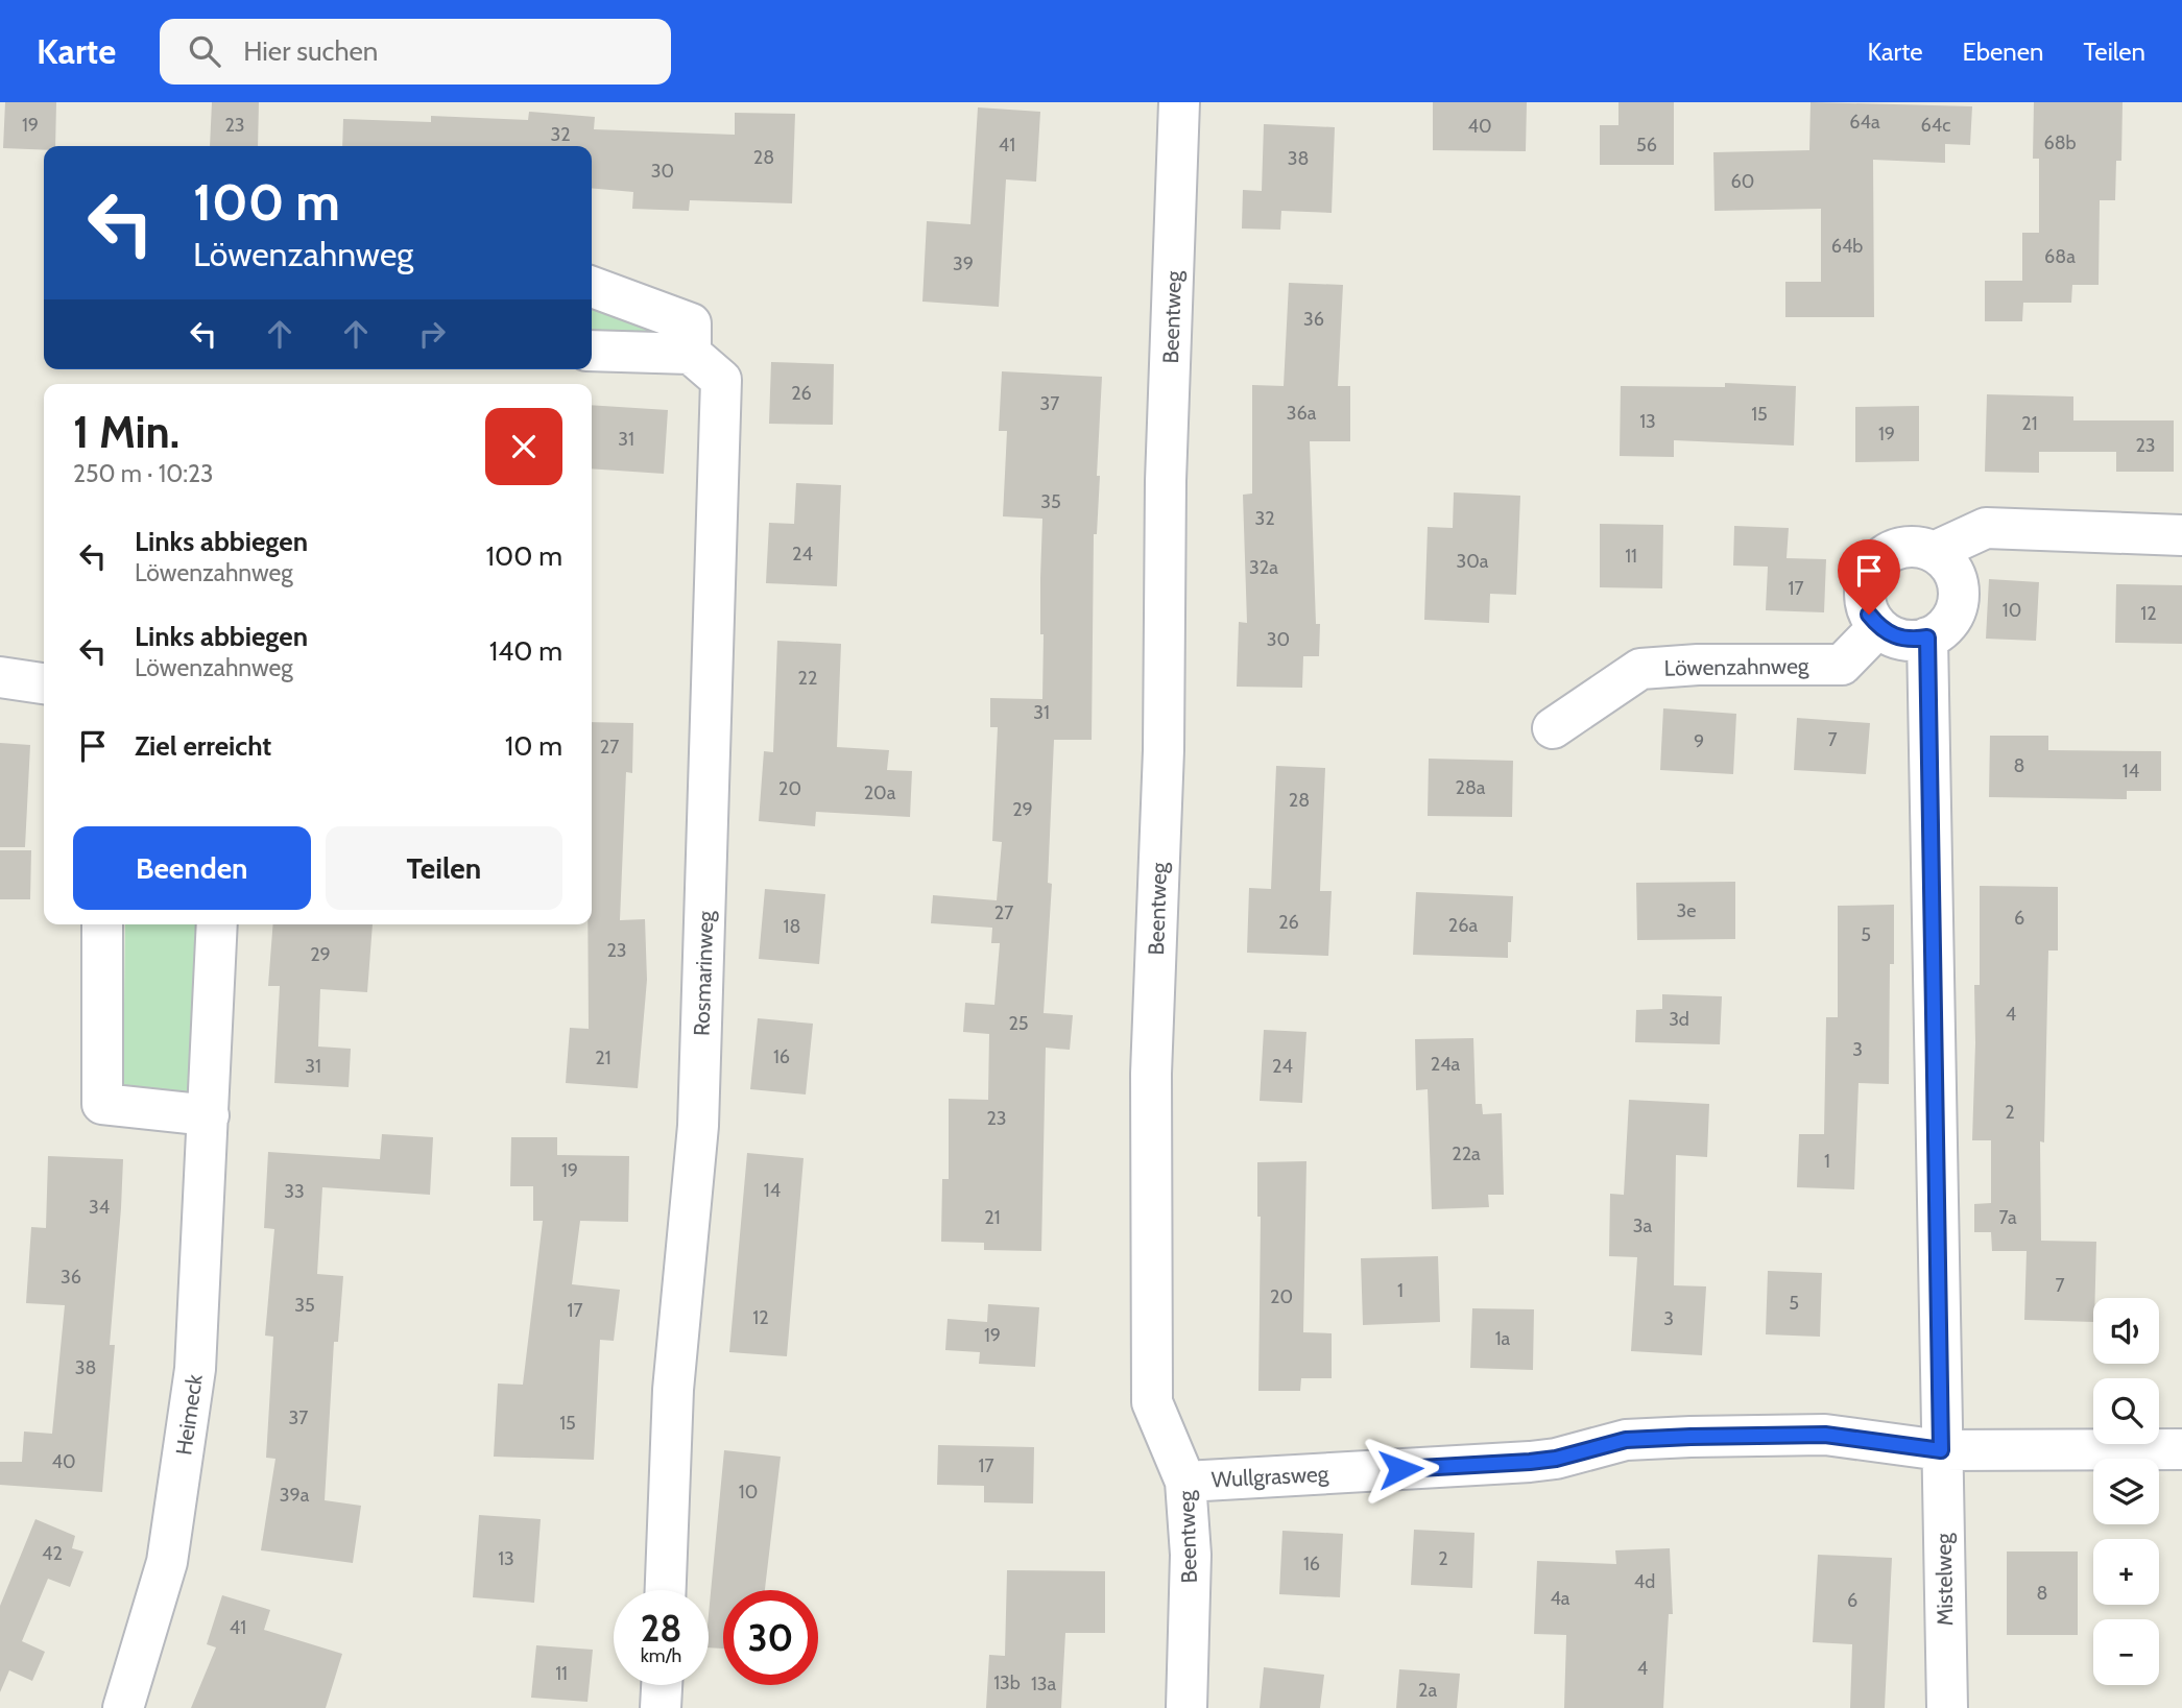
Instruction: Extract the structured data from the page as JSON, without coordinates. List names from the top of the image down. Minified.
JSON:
{"streets":{"street":["Beentweg","Löwenzahnweg","Rosmarinweg","Heimeck","Wullgrasweg","Mistelweg"]},"crossings":[["Beentweg","Wullgrasweg"],["Wullgrasweg","Mistelweg"]],"house_numbers":["64a","19","23","64c","40","32","68b","41","56","28","38","30","60","64b","68a","39","36","26","37","36a","15","13","21","19","31","23","35","32","24","11","30a","32a","17","10","12","30","22","31","7","9","27","8","14","28a","20","20a","28","29","3e","27","6","26","26a","18","5","23","29","4","3d","25","3","16","21","24a","31","24","2","23","22a","1","19","14","33","34","21","7a","3a","36","7","1","20","5","35","17","12","3","19","1a","38","37","15","40","17","10","39a","42","13","2","16","4d","8","4a","6","41","4","11","13b","13a","2a"],"page":{"header":"Karte","search":"Hier suchen","nav":["Karte","Ebenen","Teilen"],"turn":["100 m","Löwenzahnweg"],"heading":["1 Min.","250 m · 10:23"],"list":[{"name":"Links abbiegen","note":"Löwenzahnweg","value":"100 m"},{"name":"Links abbiegen","note":"Löwenzahnweg","value":"140 m"},{"name":"Ziel erreicht","value":"10 m"}],"buttons":["Beenden","Teilen"],"map_buttons":["+","−"],"speed":"28 km/h","limit":"30"}}
